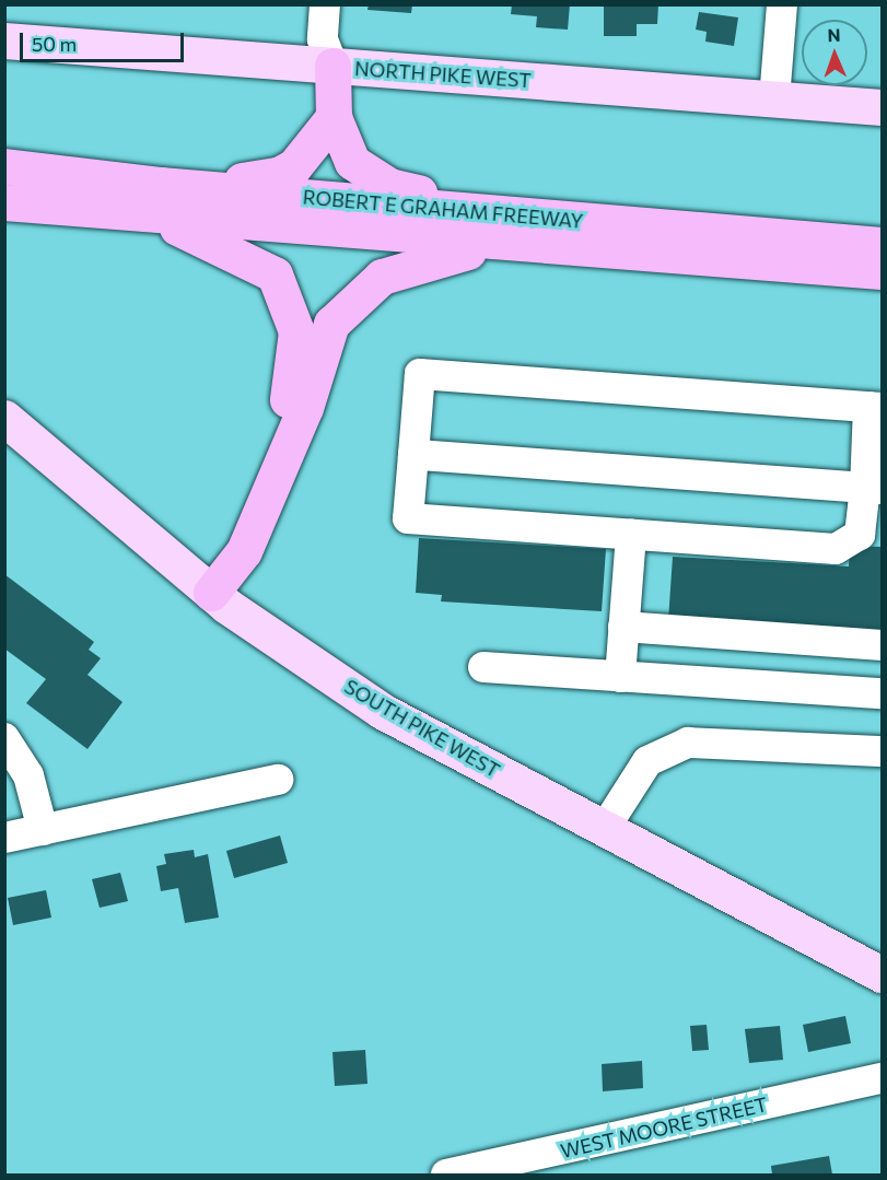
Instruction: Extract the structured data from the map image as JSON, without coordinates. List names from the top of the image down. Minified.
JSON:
{"streets":{"highway":["ROBERT E GRAHAM FREEWAY"],"main road":["NORTH PIKE WEST","SOUTH PIKE WEST"],"street":["WEST MOORE STREET"]},"scale_bar":"50 m","north":"top"}
